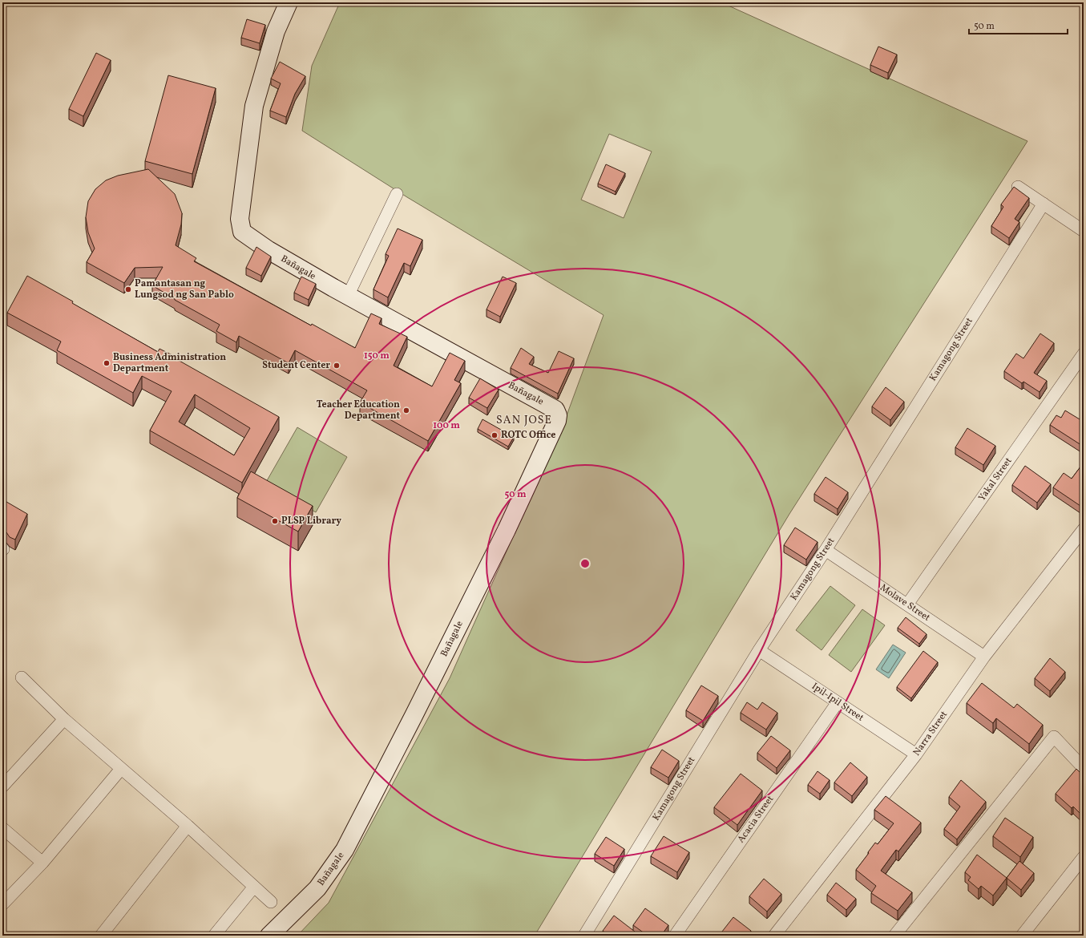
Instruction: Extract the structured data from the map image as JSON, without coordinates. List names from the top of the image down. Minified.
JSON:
{"streets":{"street":["Bañagale","Kamagong Street","Yakal Street","Molave Street","Ipil-Ipil Street","Narra Street","Acacia Street"]},"crossings":[["Kamagong Street","Molave Street"],["Kamagong Street","Ipil-Ipil Street"],["Yakal Street","Molave Street"],["Molave Street","Narra Street"],["Ipil-Ipil Street","Narra Street"],["Ipil-Ipil Street","Acacia Street"]],"districts":["SAN JOSE"],"places":["Pamantasan ng Lungsod ng San Pablo","Business Administration Department","Student Center","Teacher Education Department","ROTC Office","PLSP Library"],"scale_bar":"50 m","rings":["150 m","100 m","50 m"]}
